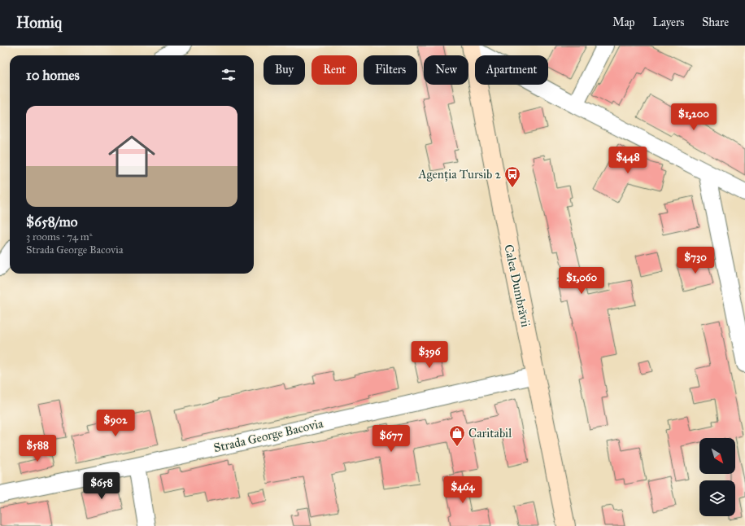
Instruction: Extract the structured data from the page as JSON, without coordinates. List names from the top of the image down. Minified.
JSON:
{"streets":{"main road":["Calea Dumbrăvii"],"street":["Strada George Bacovia"]},"crossings":[["Calea Dumbrăvii","Strada George Bacovia"]],"places":{"bus stop":["Agenția Tursib 2"],"shop":["Caritabil"]},"north":"bottom right","page":{"header":"Homiq","nav":["Map","Layers","Share"],"chip":["Buy","Rent","Filters","New","Apartment"],"heading":"10 homes","list":[{"name":"$658/mo","note":"3 rooms · 74 m² · Strada George Bacovia"}],"price":["$1,200","$448","$730","$1,060","$396","$902","$677","$588","$658","$464"]}}
